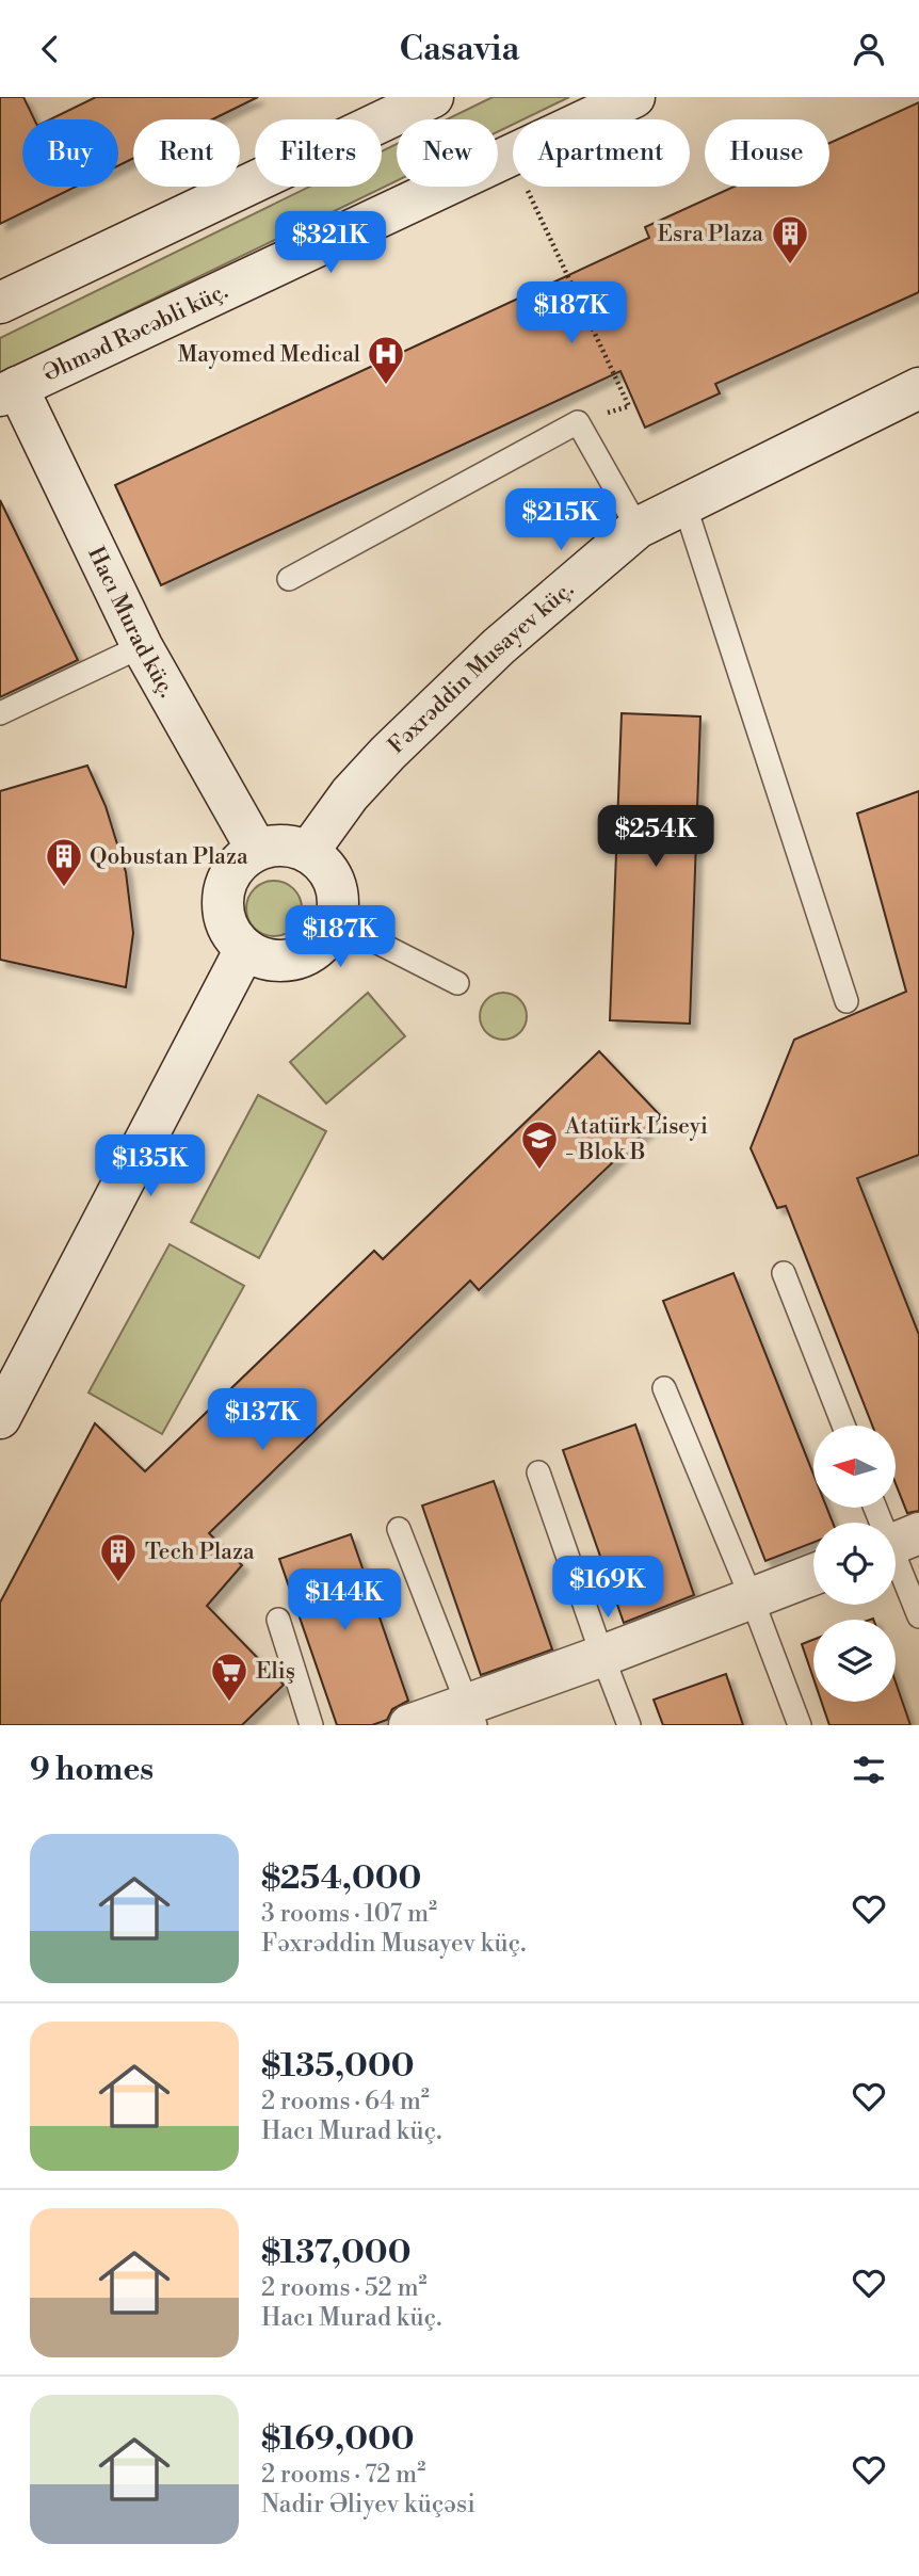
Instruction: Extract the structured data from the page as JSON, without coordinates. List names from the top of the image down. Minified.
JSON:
{"streets":{"street":["Əhməd Rəcəbli küç.","Hacı Murad küç.","Fəxrəddin Musayev küç."]},"crossings":[["Əhməd Rəcəbli küç.","Hacı Murad küç."],["Hacı Murad küç.","Fəxrəddin Musayev küç."]],"places":{"building":["Esra Plaza","Qobustan Plaza","Tech Plaza"],"hospital":["Mayomed Medical"],"school or university":["Atatürk Liseyi - Blok B"],"supermarket":["Eliş"]},"north":"left","page":{"header":"Casavia","chip":["Buy","Rent","Filters","New","Apartment","House"],"price":["$321K","$187K","$215K","$254K","$187K","$135K","$137K","$169K","$144K"],"heading":"9 homes","list":[{"name":"$254,000","note":"3 rooms · 107 m² · Fəxrəddin Musayev küç."},{"name":"$135,000","note":"2 rooms · 64 m² · Hacı Murad küç."},{"name":"$137,000","note":"2 rooms · 52 m² · Hacı Murad küç."},{"name":"$169,000","note":"2 rooms · 72 m² · Nadir Əliyev küçəsi"}]}}
